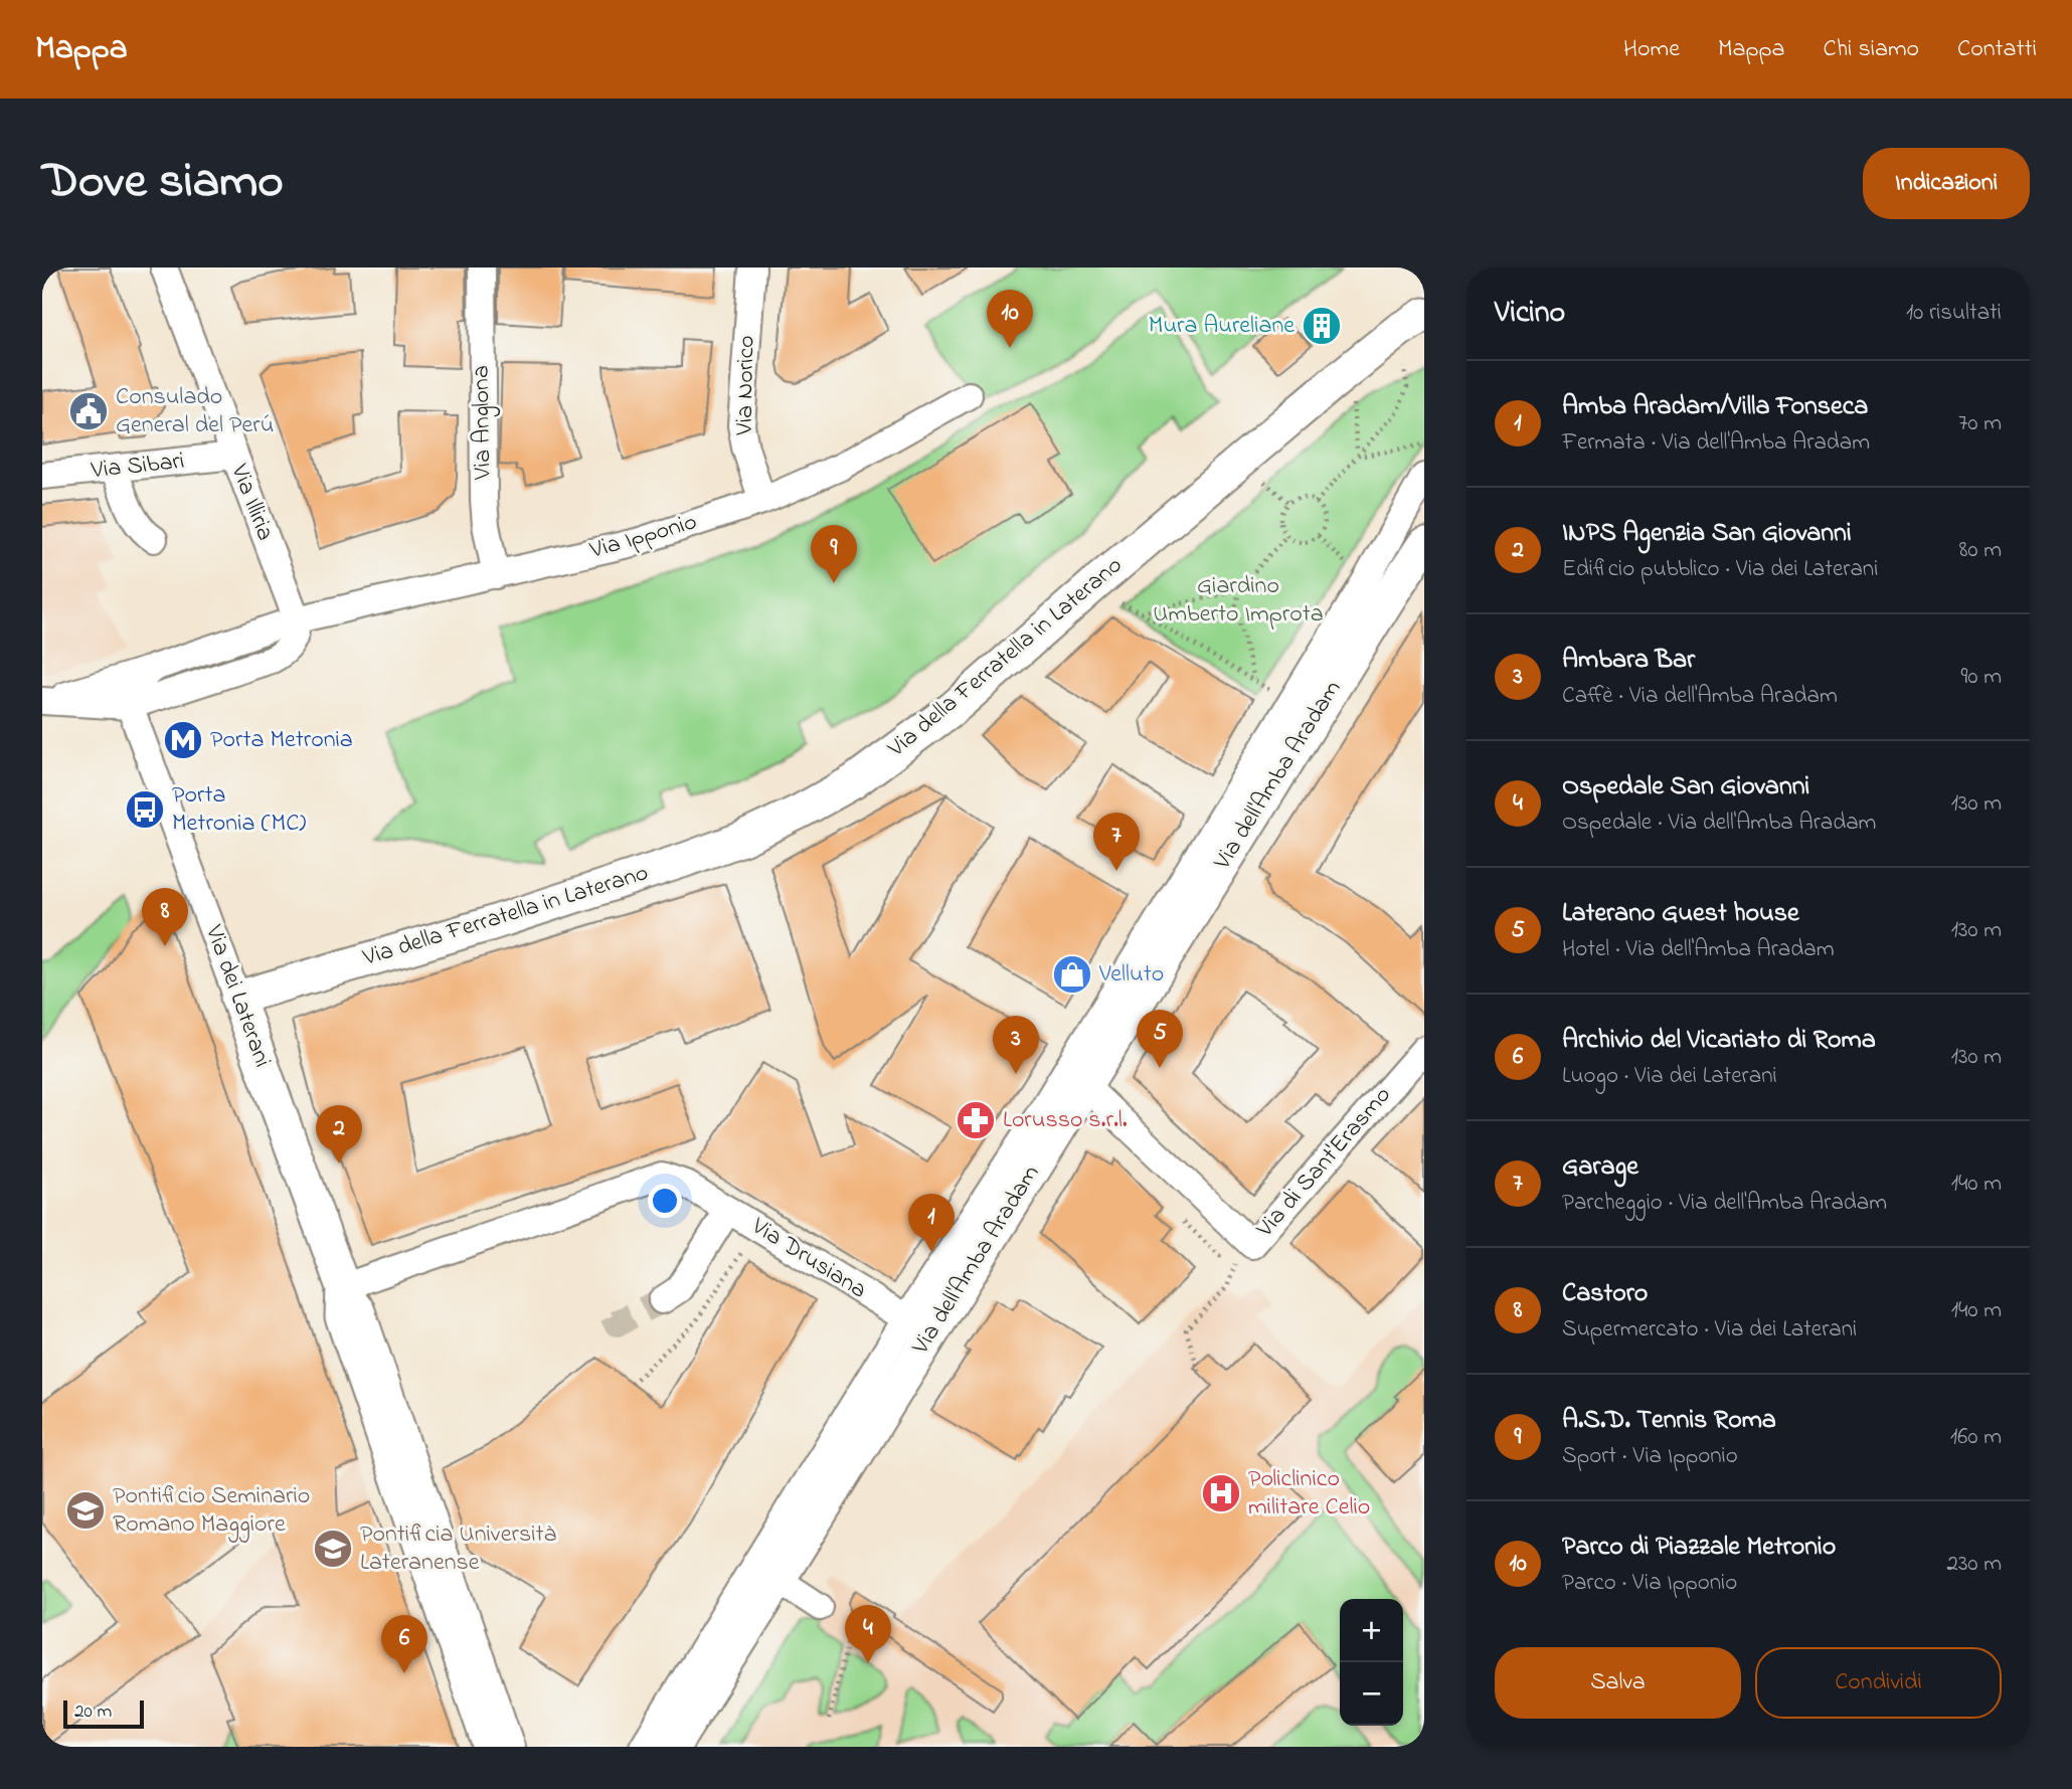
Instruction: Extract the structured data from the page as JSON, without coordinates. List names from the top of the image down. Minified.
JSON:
{"streets":{"main road":["Via della Ferratella in Laterano","Via dell'Amba Aradam","Via dei Laterani"],"street":["Via Norico","Via Anglona","Via Sibari","Via Illiria","Via Ipponio","Via di Sant'Erasmo","Via Drusiana"]},"crossings":[["Via Norico","Via Ipponio"],["Via Anglona","Via Ipponio"],["Via Sibari","Via Illiria"],["Via Illiria","Via Ipponio"],["Via della Ferratella in Laterano","Via dei Laterani"],["Via dell'Amba Aradam","Via di Sant'Erasmo"],["Via dell'Amba Aradam","Via Drusiana"],["Via dei Laterani","Via Drusiana"]],"parks":["Giardino Umberto Improta"],"places":{"building":["Mura Aureliane"],"public building":["Consulado General del Perú"],"metro station":["Porta Metronia"],"bus stop":["Porta Metronia (MC)"],"shop":["Velluto"],"pharmacy":["Lorusso s.r.l."],"hospital":["Policlinico militare Celio"],"school or university":["Pontificio Seminario Romano Maggiore","Pontificia Università Lateranense"]},"scale_bar":"20 m","page":{"header":"Mappa","nav":["Home","Mappa","Chi siamo","Contatti"],"title":"Dove siamo","buttons":["Indicazioni",["Salva","Condividi"]],"heading":["Vicino","10 risultati"],"pins":["10","9","7","8","5","3","2","1","4","6"],"list":[{"mark":"1","name":"Amba Aradam/Villa Fonseca","note":"Fermata · Via dell'Amba Aradam","value":"70 m"},{"mark":"2","name":"INPS Agenzia San Giovanni","note":"Edificio pubblico · Via dei Laterani","value":"80 m"},{"mark":"3","name":"Ambara Bar","note":"Caffè · Via dell'Amba Aradam","value":"90 m"},{"mark":"4","name":"Ospedale San Giovanni","note":"Ospedale · Via dell'Amba Aradam","value":"130 m"},{"mark":"5","name":"Laterano Guest house","note":"Hotel · Via dell'Amba Aradam","value":"130 m"},{"mark":"6","name":"Archivio del Vicariato di Roma","note":"Luogo · Via dei Laterani","value":"130 m"},{"mark":"7","name":"Garage","note":"Parcheggio · Via dell'Amba Aradam","value":"140 m"},{"mark":"8","name":"Castoro","note":"Supermercato · Via dei Laterani","value":"140 m"},{"mark":"9","name":"A.S.D. Tennis Roma","note":"Sport · Via Ipponio","value":"160 m"},{"mark":"10","name":"Parco di Piazzale Metronio","note":"Parco · Via Ipponio","value":"230 m"}],"map_buttons":["+","−"],"scale":"20 m"}}
